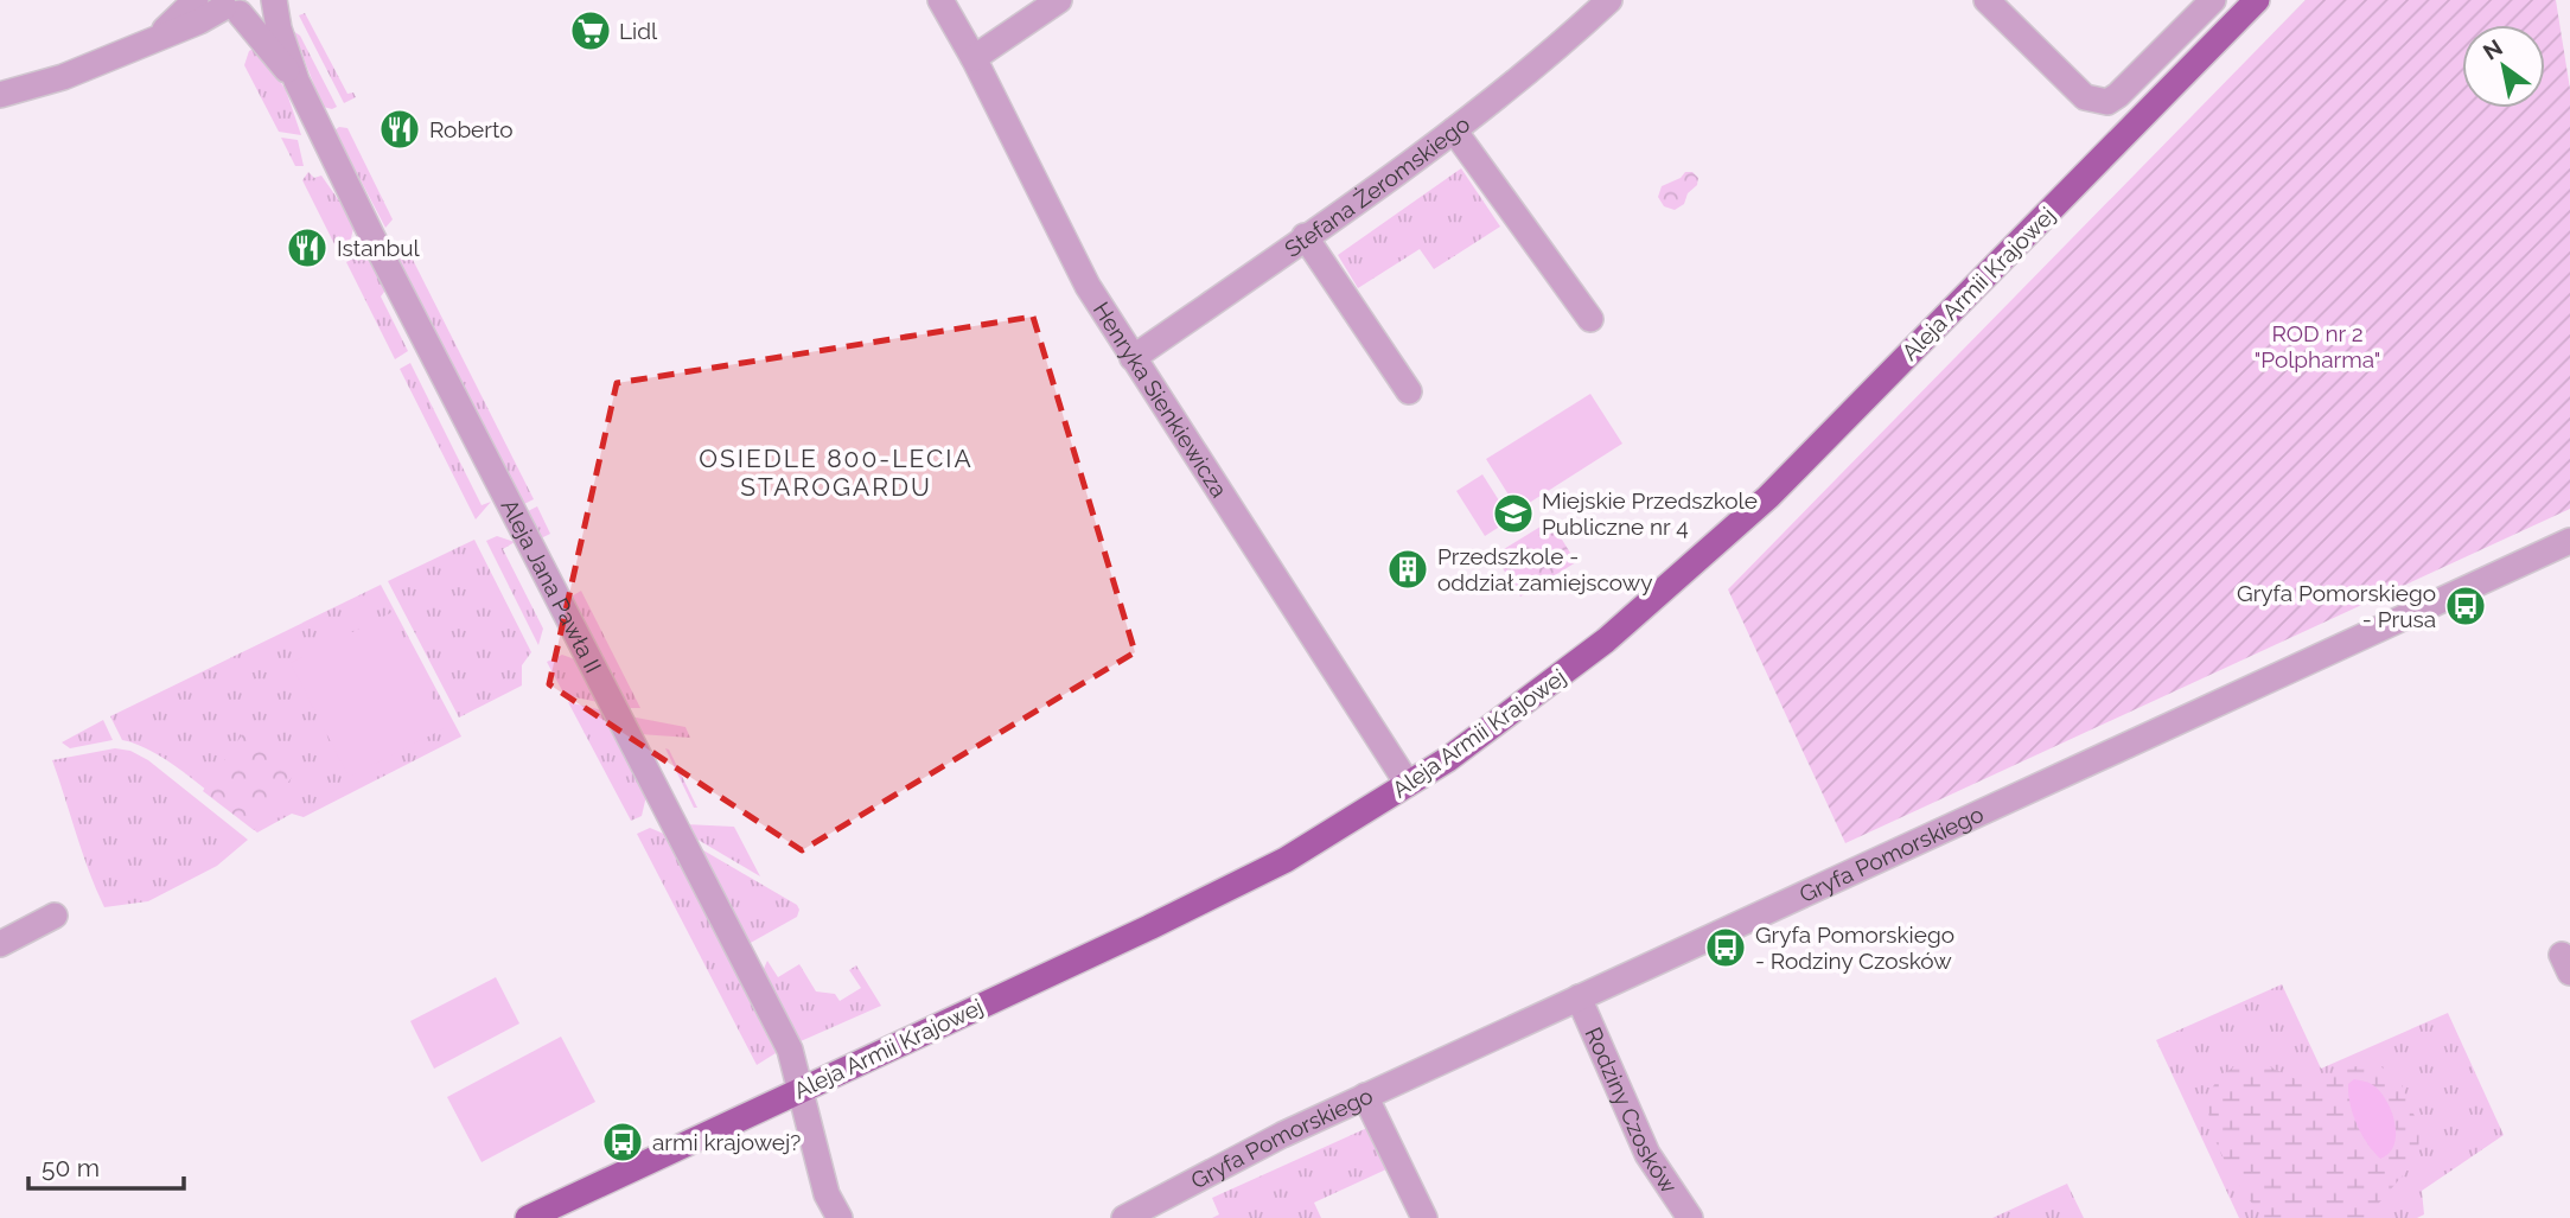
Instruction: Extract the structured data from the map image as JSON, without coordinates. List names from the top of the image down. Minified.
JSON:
{"streets":{"main road":["Aleja Armii Krajowej"],"street":["Stefana Żeromskiego","Henryka Sienkiewicza","Aleja Jana Pawła II","Gryfa Pomorskiego","Rodziny Czosków"]},"crossings":[["Stefana Żeromskiego","Henryka Sienkiewicza"],["Aleja Armii Krajowej","Henryka Sienkiewicza"],["Aleja Armii Krajowej","Aleja Jana Pawła II"],["Gryfa Pomorskiego","Rodziny Czosków"]],"districts":["OSIEDLE 800-LECIA STAROGARDU"],"parks":["ROD nr 2 \"Polpharma\""],"places":{"supermarket":["Lidl"],"restaurant":["Roberto","Istanbul"],"school or university":["Miejskie Przedszkole Publiczne nr 4"],"building":["Przedszkole - oddział zamiejscowy"],"bus stop":["Gryfa Pomorskiego - Prusa","Gryfa Pomorskiego - Rodziny Czosków","armi krajowej?"]},"scale_bar":"50 m","north":"top left"}
